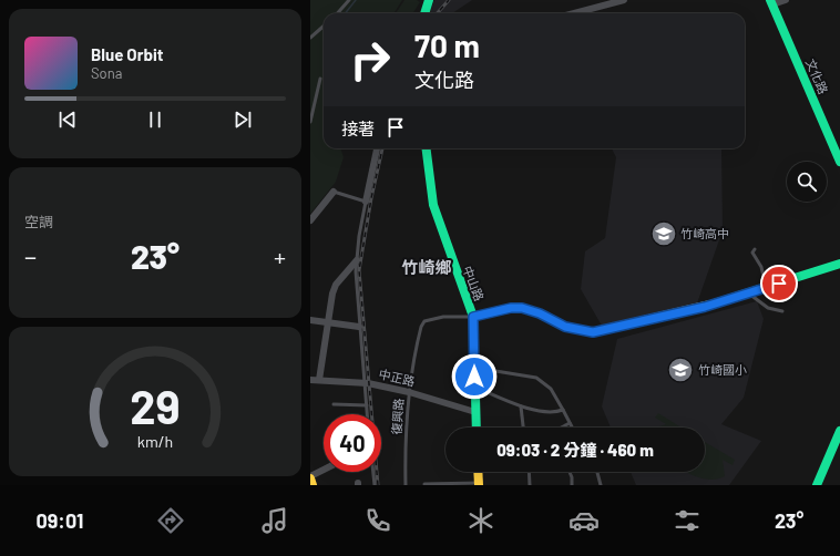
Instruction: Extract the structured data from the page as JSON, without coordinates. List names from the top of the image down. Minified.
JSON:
{"streets":{"street":["文化路","中山路","中正路"],"lane":["復興路"]},"crossings":[["中山路","中正路"],["中山路","復興路"],["中正路","復興路"]],"districts":["竹崎鄉"],"places":{"school or university":["竹崎高中","竹崎國小"]},"page":{"turn":["70 m","文化路"],"song":["Blue Orbit","Sona"],"then":"接著","tile":"空調","heat":["−","23°","+"],"limit":"40","trip":"09:03 · 2 分鐘 · 460 m","tabs":["09:01","23°"],"gauge":["29","km/h"]}}
